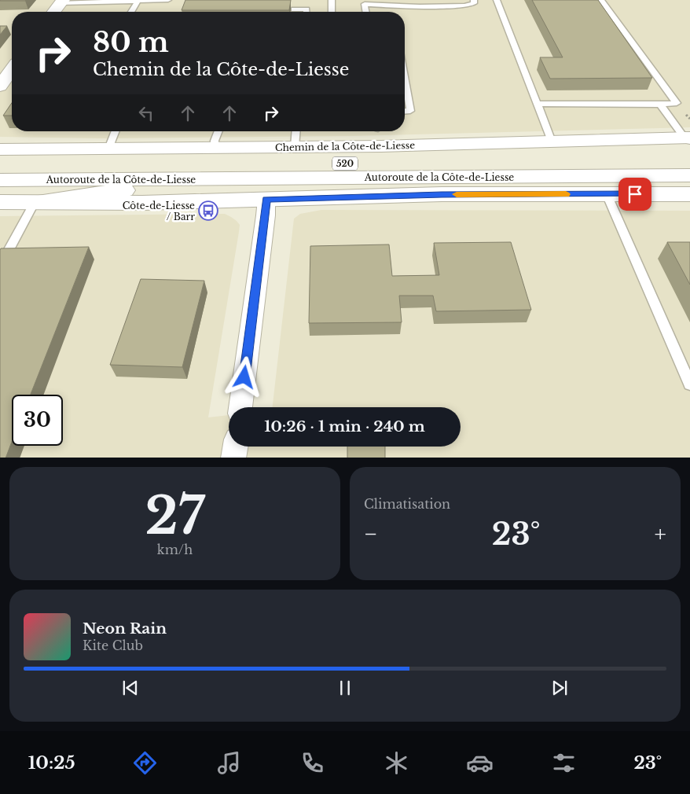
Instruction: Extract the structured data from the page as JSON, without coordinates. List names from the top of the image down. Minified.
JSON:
{"streets":{"main road":["Chemin de la Côte-de-Liesse","520","Autoroute de la Côte-de-Liesse"]},"places":{"bus stop":["Côte-de-Liesse / Barr"]},"page":{"turn":["80 m","Chemin de la Côte-de-Liesse"],"limit":"30","trip":"10:26 · 1 min · 240 m","tile":[["27","km/h"],"Climatisation"],"heat":["−","23°","+"],"song":["Neon Rain","Kite Club"],"tabs":["10:25","23°"]}}
